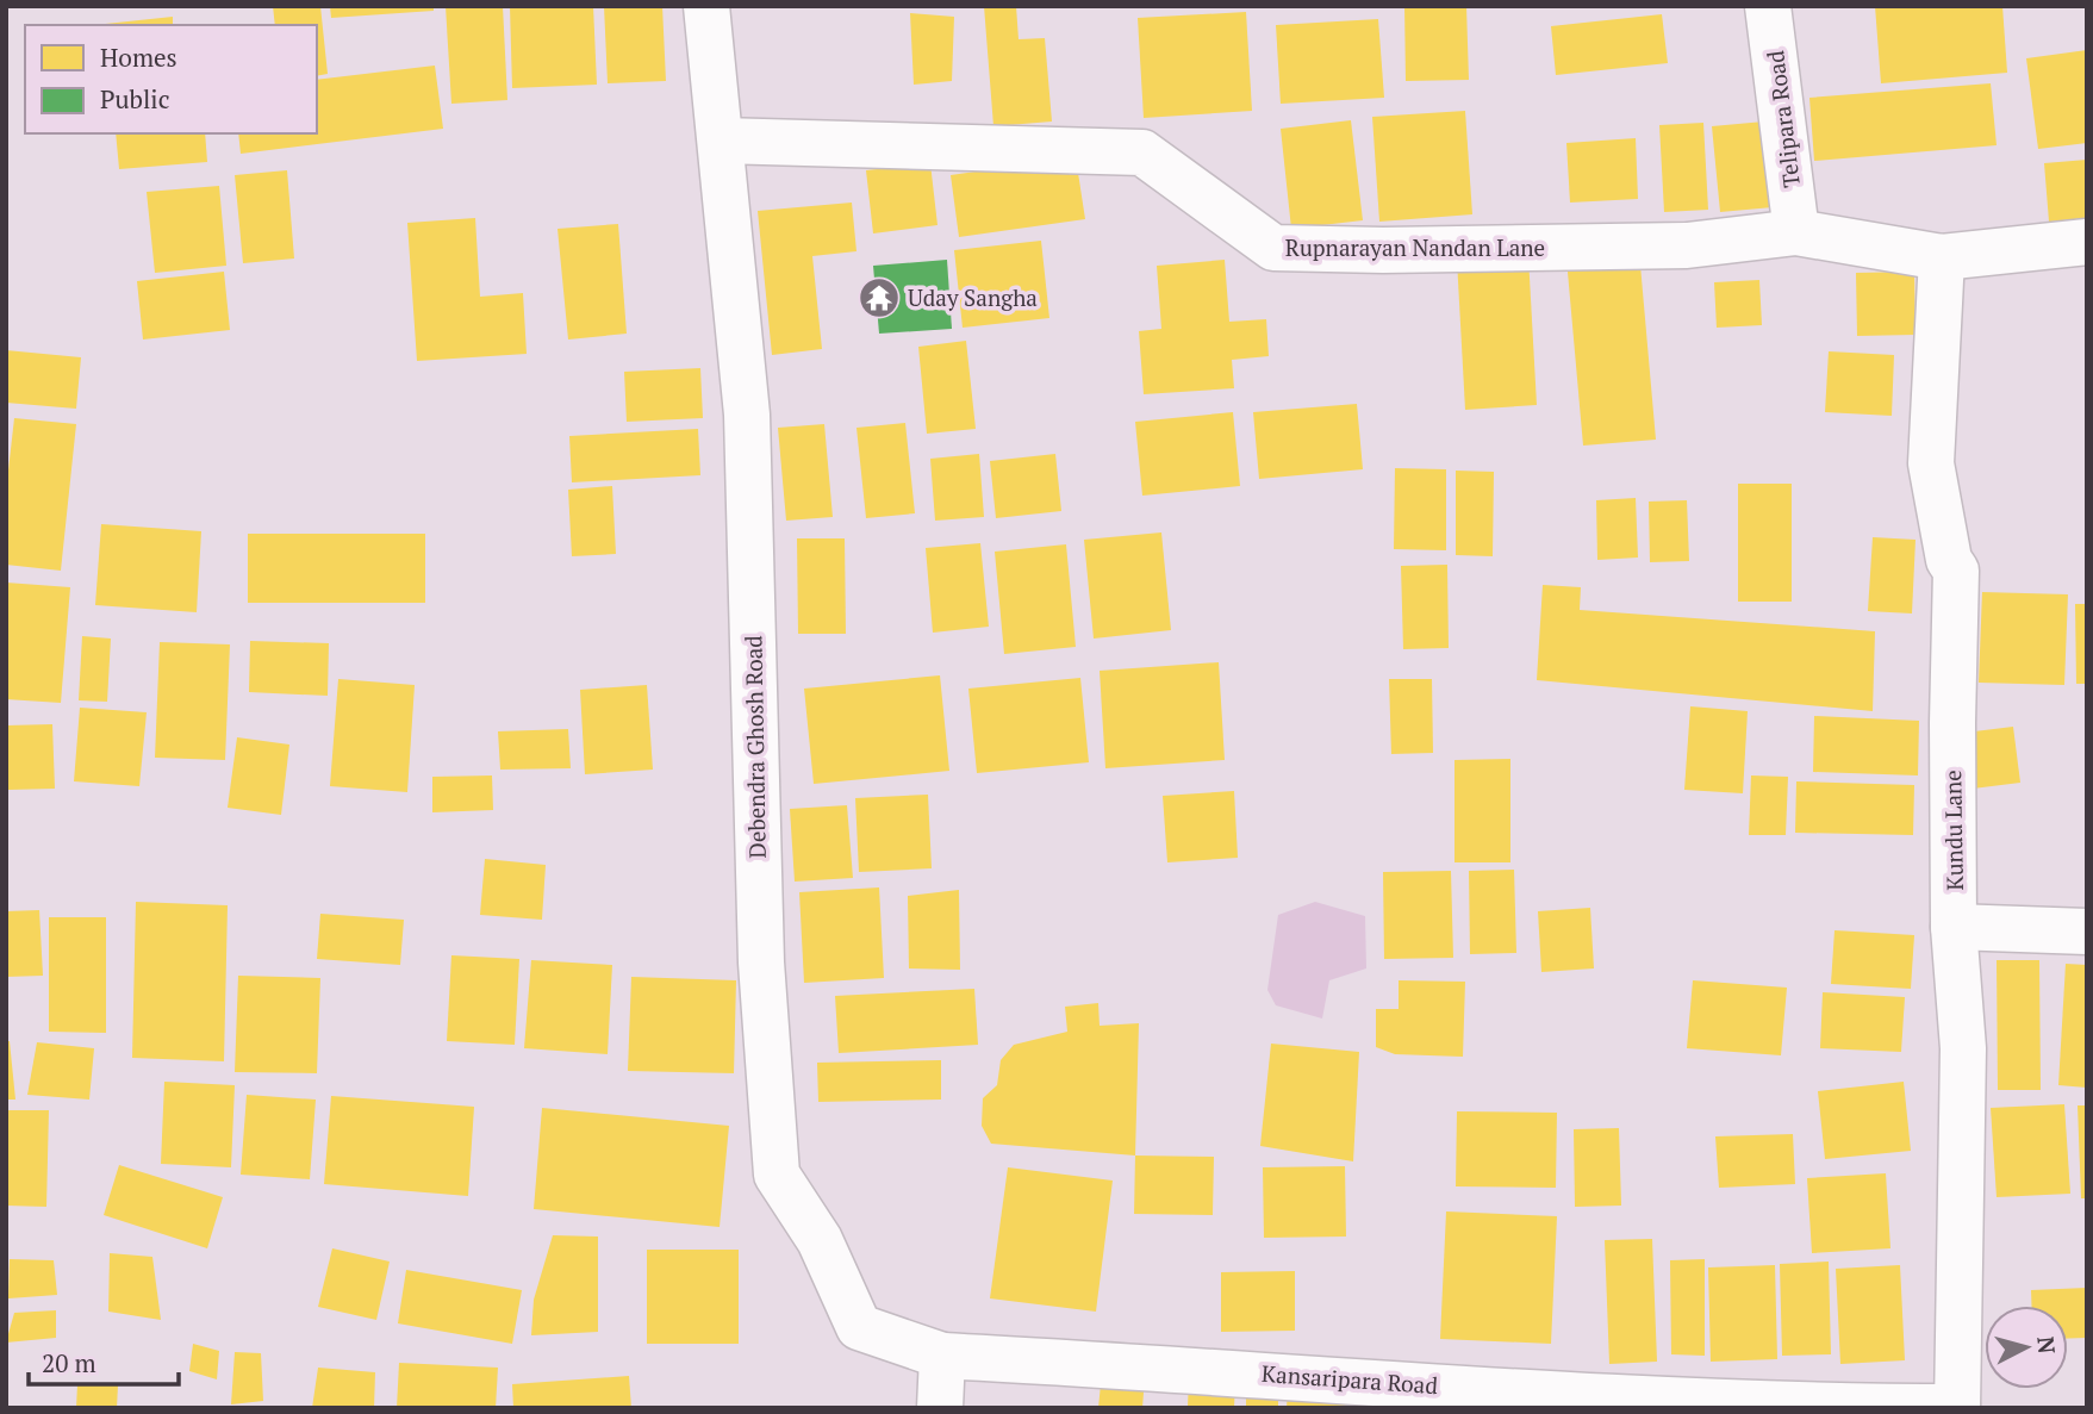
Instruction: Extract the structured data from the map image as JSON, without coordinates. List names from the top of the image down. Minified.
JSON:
{"streets":{"street":["Telipara Road","Rupnarayan Nandan Lane","Debendra Ghosh Road","Kundu Lane","Kansaripara Road"]},"crossings":[["Telipara Road","Rupnarayan Nandan Lane"],["Rupnarayan Nandan Lane","Debendra Ghosh Road"],["Rupnarayan Nandan Lane","Kundu Lane"],["Debendra Ghosh Road","Kansaripara Road"],["Kundu Lane","Kansaripara Road"]],"places":{"temple":["Uday Sangha"]},"legend":["Homes","Public"],"scale_bar":"20 m","north":"right"}
